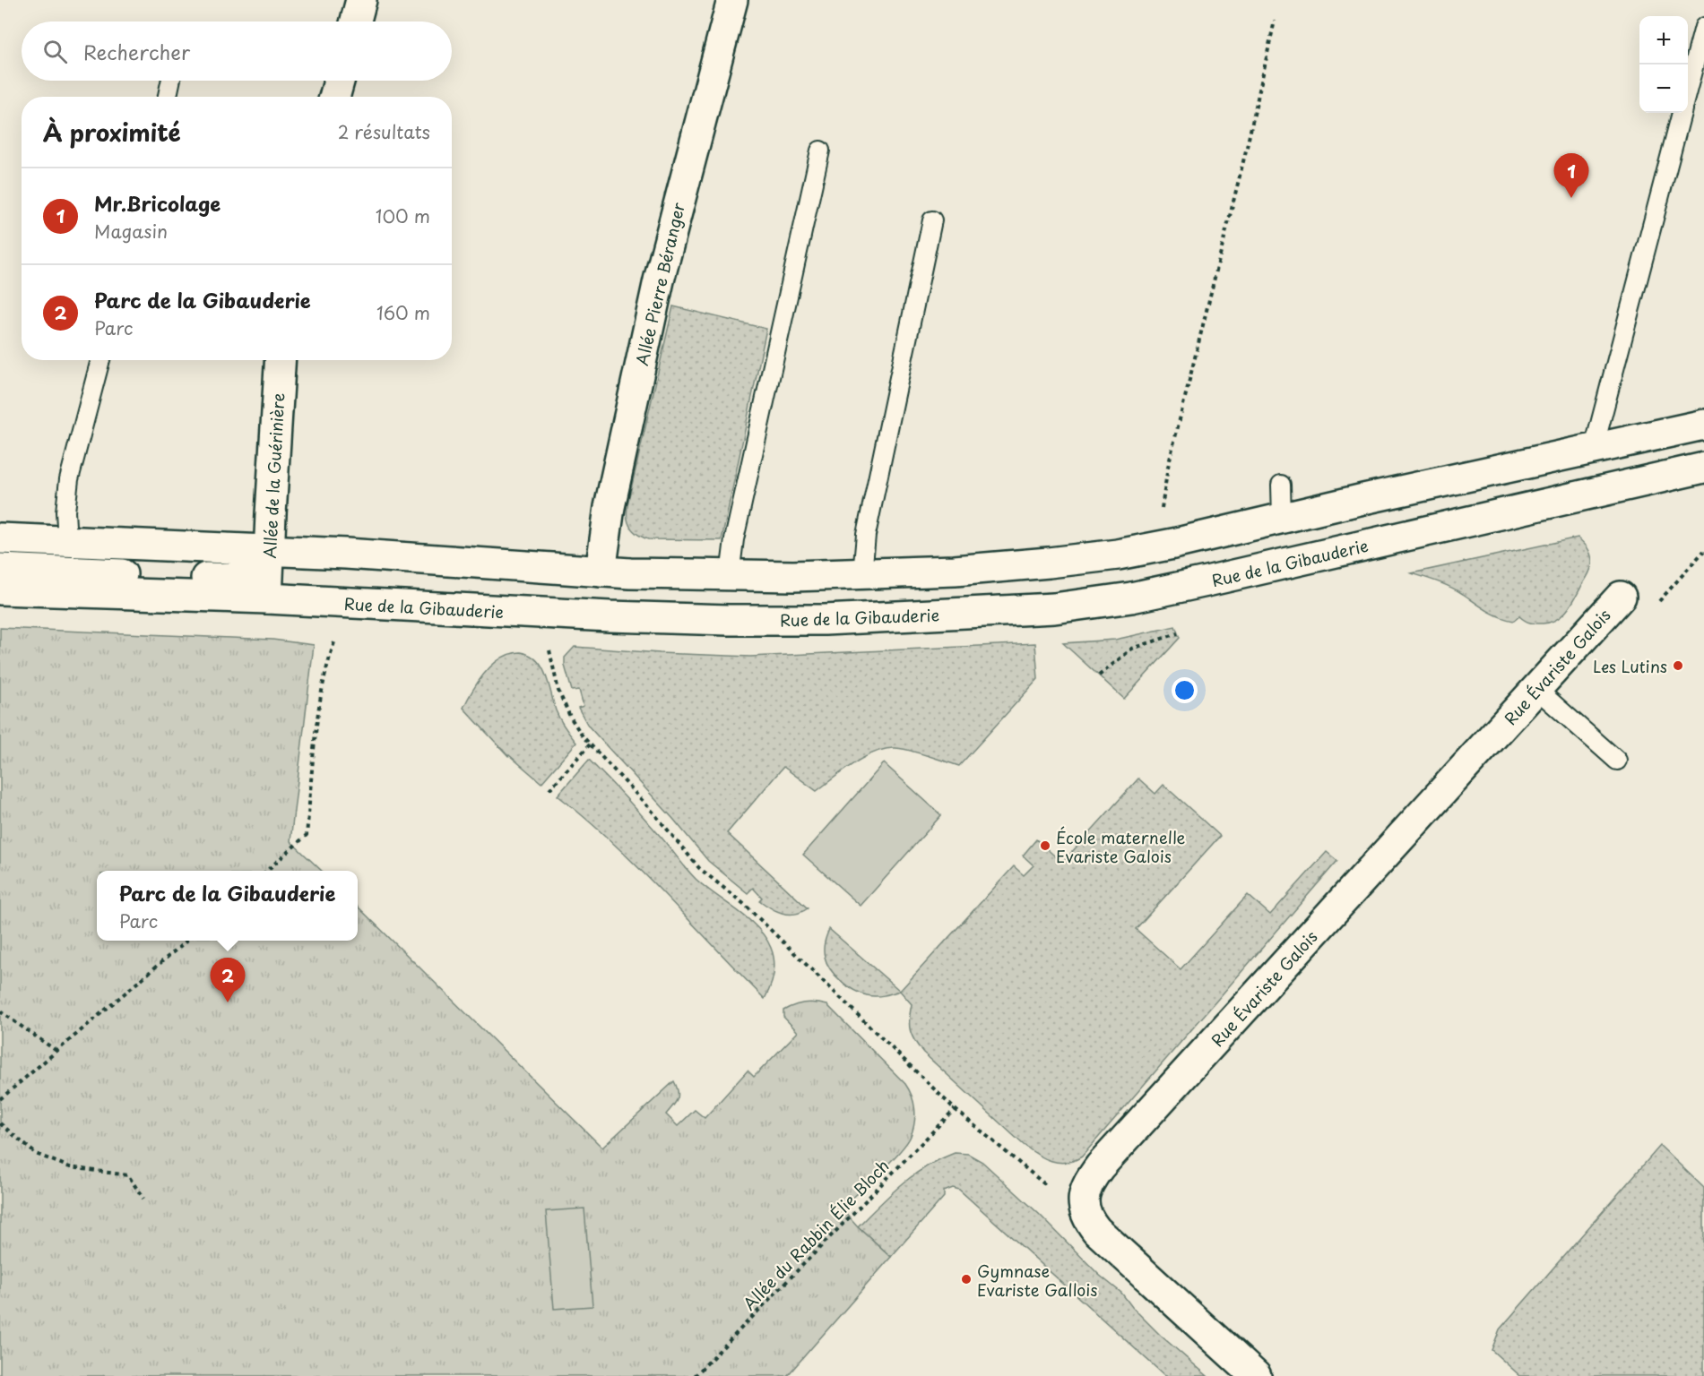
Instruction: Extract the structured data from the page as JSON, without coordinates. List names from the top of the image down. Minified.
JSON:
{"streets":{"street":["Allée Pierre Béranger","Allée de la Guérinière","Rue de la Gibauderie","Rue Évariste Galois"],"path":["Allée du Rabbin Élie Bloch"]},"crossings":[["Allée de la Guérinière","Rue de la Gibauderie"]],"places":["Les Lutins","École maternelle Evariste Galois","Gymnase Evariste Gallois"],"page":{"map_buttons":["+","−"],"search":"Rechercher","heading":["À proximité","2 résultats"],"pins":["1","2"],"list":[{"mark":"1","name":"Mr.Bricolage","note":"Magasin","value":"100 m"},{"mark":"2","name":"Parc de la Gibauderie","note":"Parc","value":"160 m"}],"popup":["Parc de la Gibauderie","Parc"]}}
